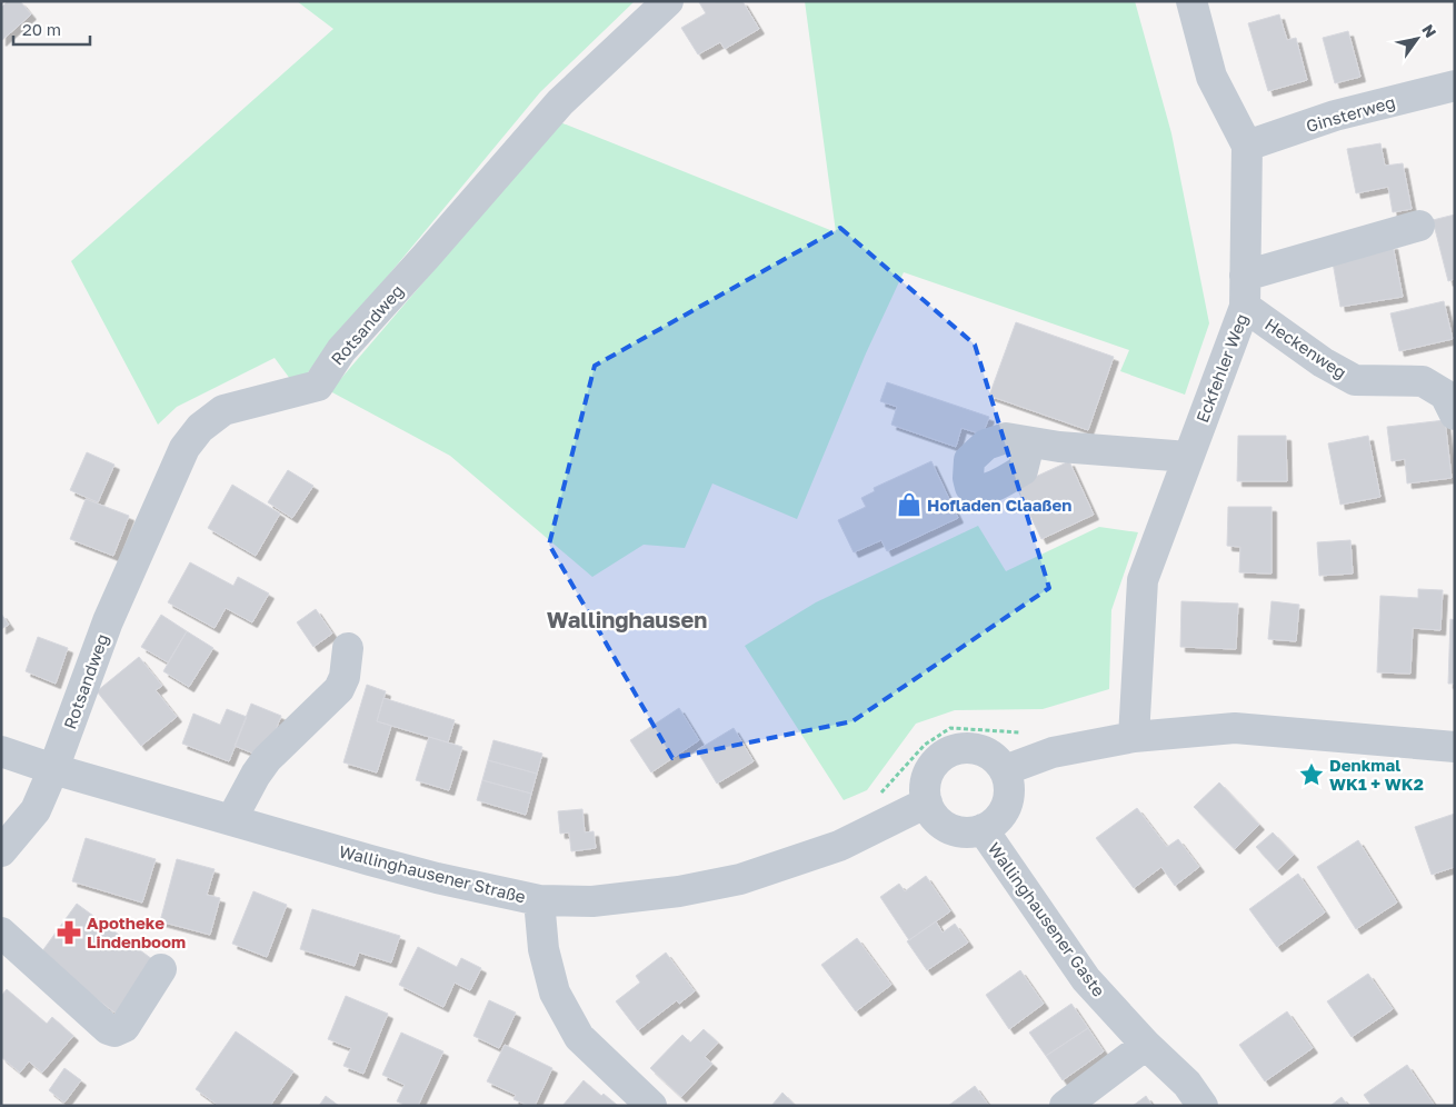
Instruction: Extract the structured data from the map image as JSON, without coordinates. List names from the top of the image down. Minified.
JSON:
{"streets":{"street":["Ginsterweg","Rotsandweg","Heckenweg","Eckfehler Weg","Wallinghausener Straße","Wallinghausener Gaste"]},"crossings":[["Ginsterweg","Eckfehler Weg"],["Rotsandweg","Wallinghausener Straße"],["Heckenweg","Eckfehler Weg"],["Wallinghausener Straße","Wallinghausener Gaste"]],"districts":["Wallinghausen"],"places":{"shop":["Hofladen Claaßen"],"place":["Denkmal WK1 + WK2"],"pharmacy":["Apotheke Lindenboom"]},"scale_bar":"20 m","north":"top right"}
